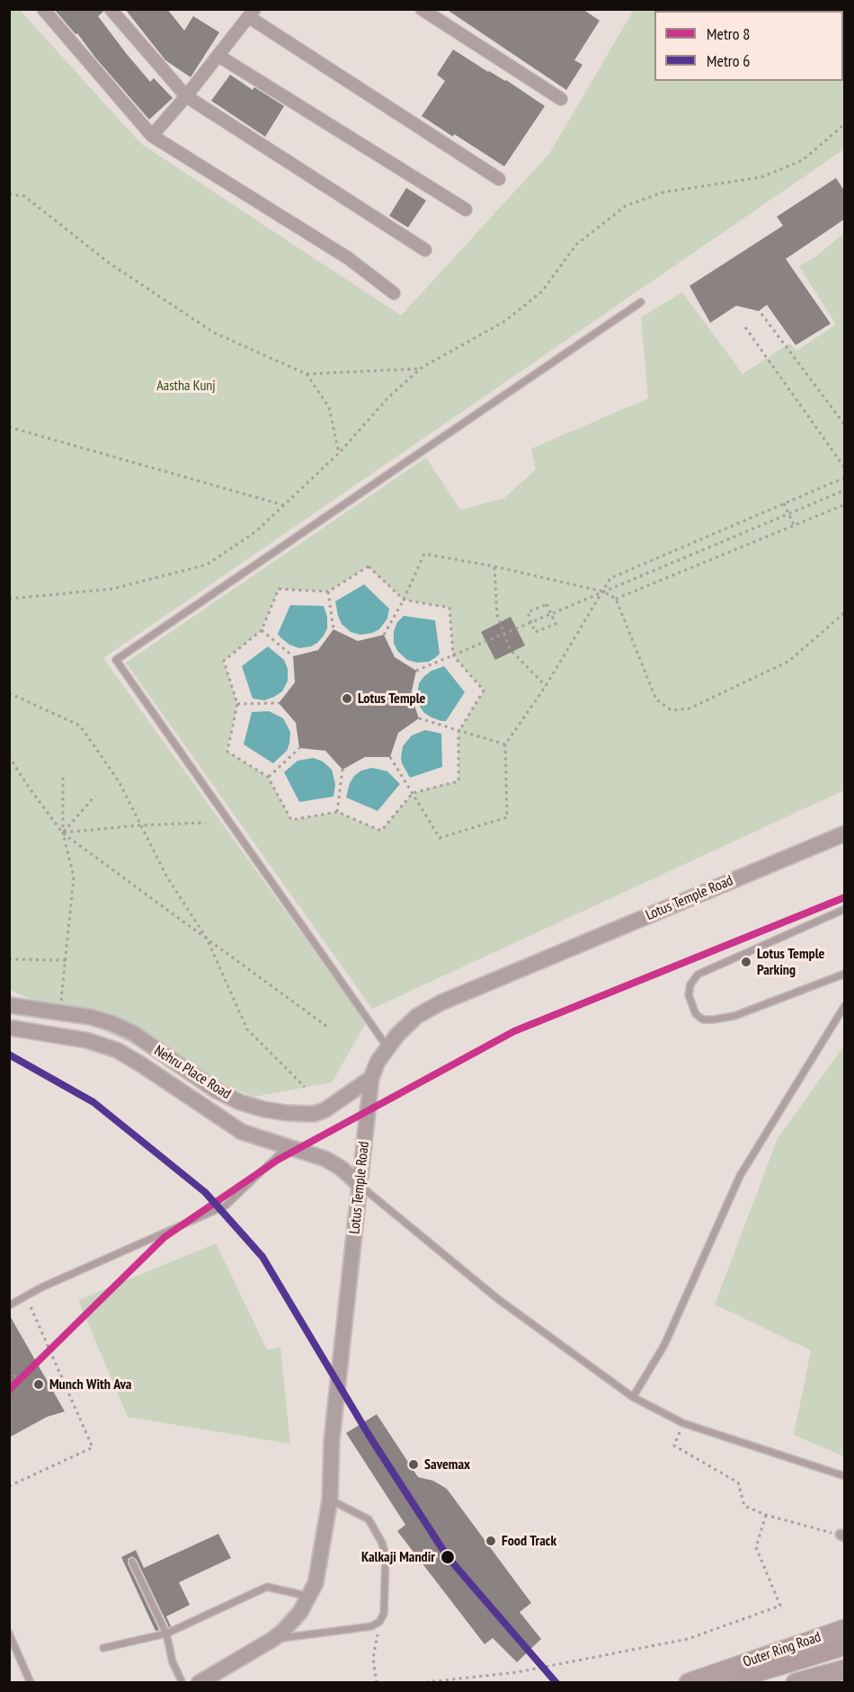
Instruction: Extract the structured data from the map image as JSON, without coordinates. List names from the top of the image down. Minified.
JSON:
{"streets":{"main road":["Outer Ring Road"],"street":["Lotus Temple Road","Nehru Place Road"]},"crossings":[["Lotus Temple Road","Nehru Place Road"]],"parks":["Aastha Kunj"],"places":["Lotus Temple","Lotus Temple Parking","Munch With Ava","Savemax","Food Track","Kalkaji Mandir"],"lines":["metro line 8","metro line 6"],"legend":["Metro 8","Metro 6"]}
